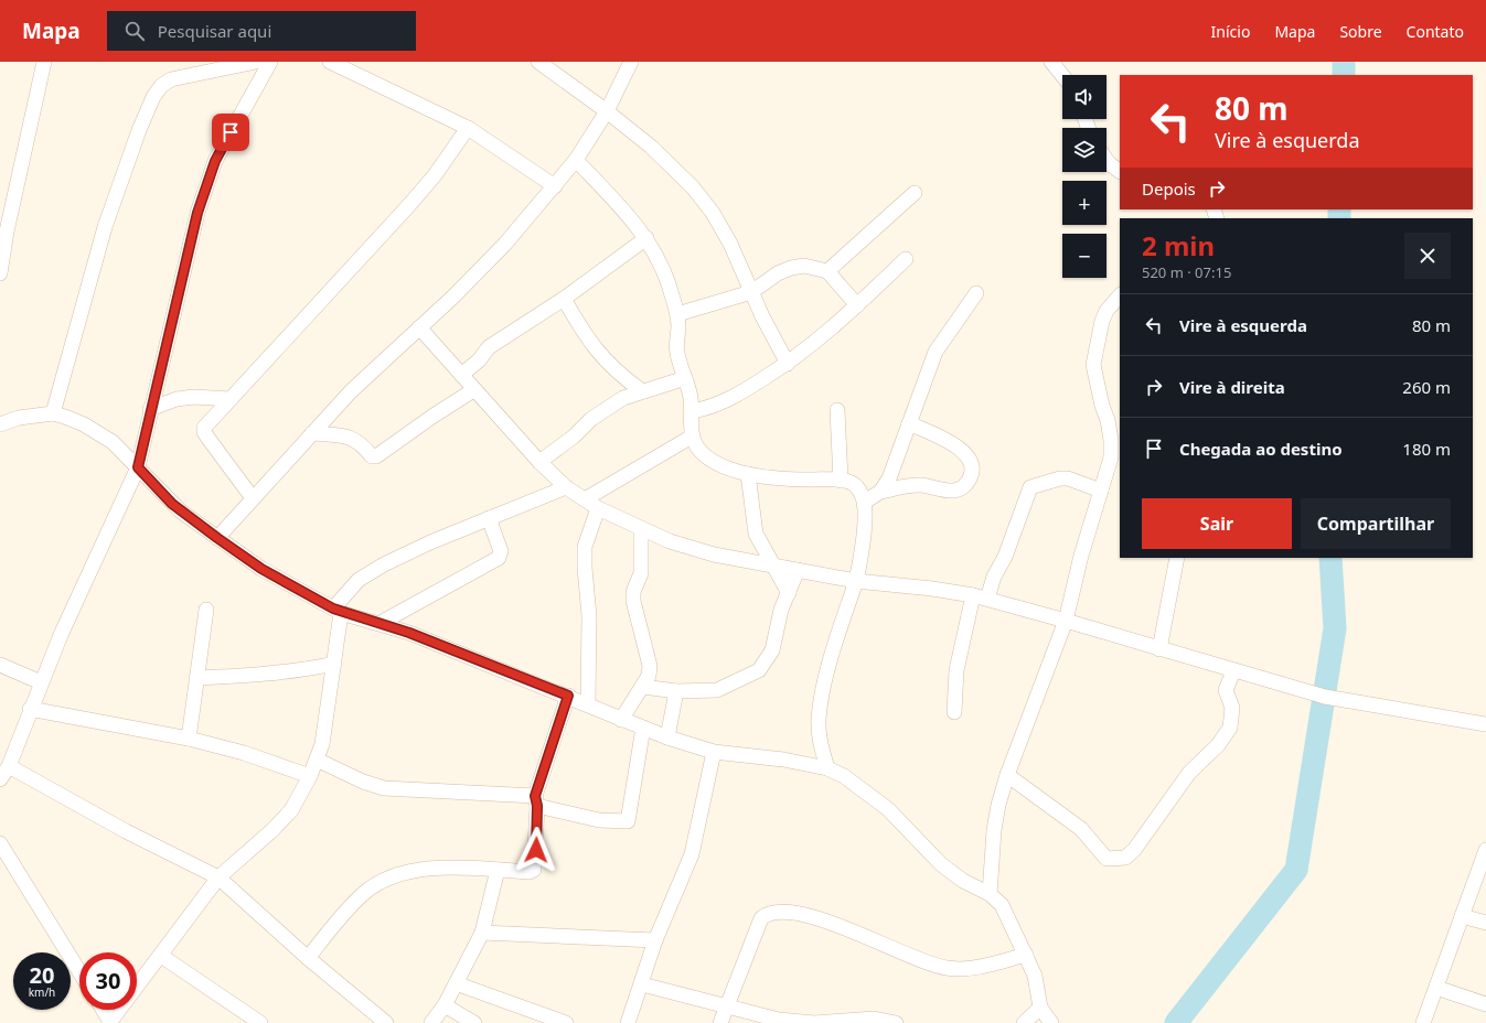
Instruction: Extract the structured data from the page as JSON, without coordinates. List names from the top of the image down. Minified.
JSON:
{"page":{"header":"Mapa","search":"Pesquisar aqui","nav":["Início","Mapa","Sobre","Contato"],"map_buttons":["+","−"],"turn":["80 m","Vire à esquerda"],"then":"Depois","heading":["2 min","520 m · 07:15"],"list":[{"name":"Vire à esquerda","value":"80 m"},{"name":"Vire à direita","value":"260 m"},{"name":"Chegada ao destino","value":"180 m"}],"buttons":["Sair","Compartilhar"],"speed":"20 km/h","limit":"30"}}
